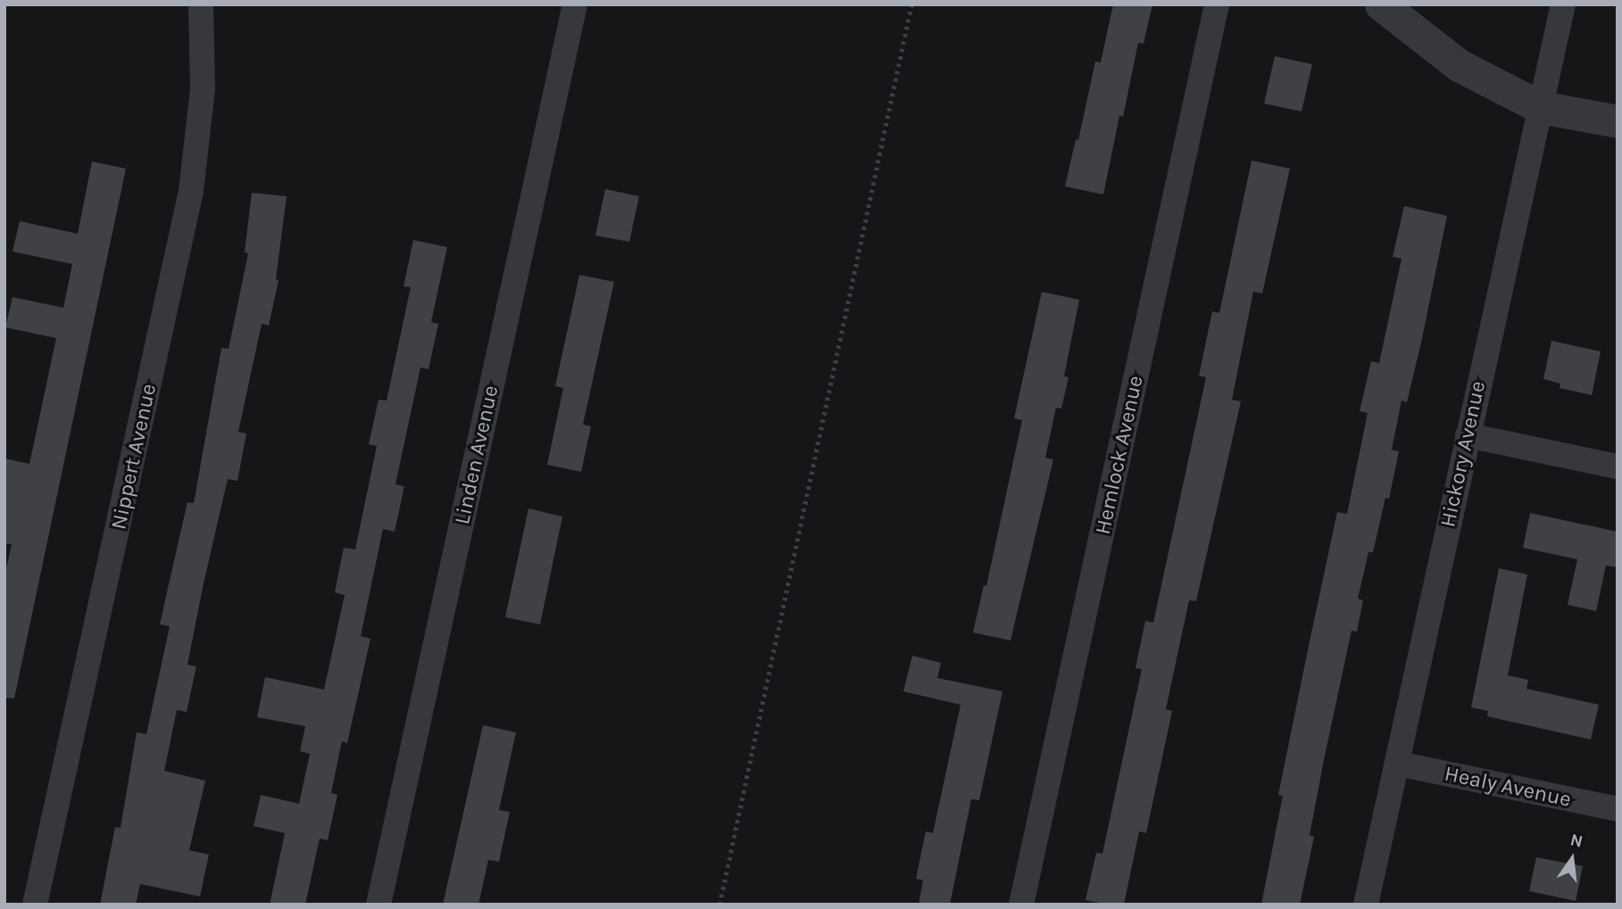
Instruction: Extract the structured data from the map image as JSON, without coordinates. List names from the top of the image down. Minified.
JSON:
{"streets":{"street":["Hickory Avenue","Linden Avenue","Hemlock Avenue","Nippert Avenue","Healy Avenue"]},"crossings":[["Hickory Avenue","Healy Avenue"]],"north":"top"}
